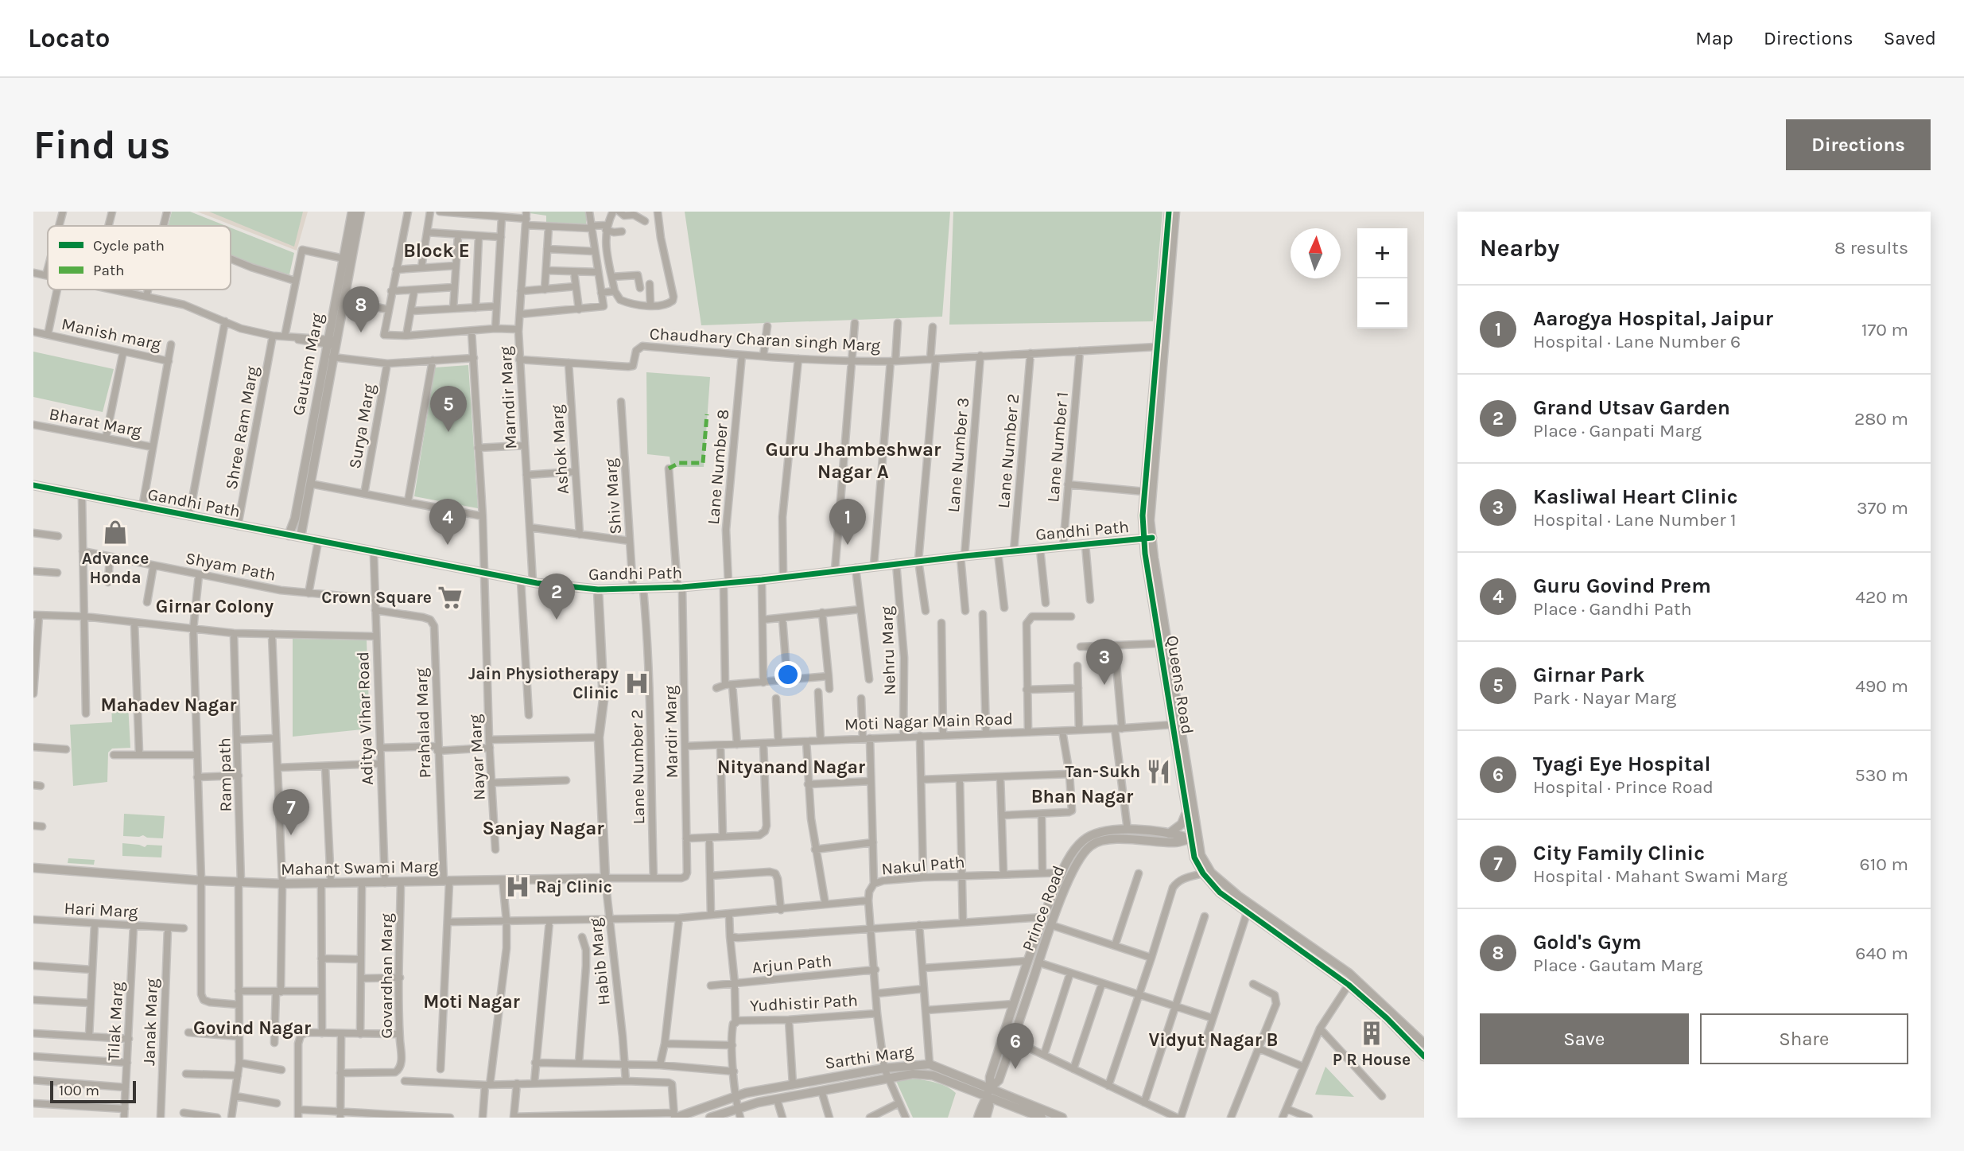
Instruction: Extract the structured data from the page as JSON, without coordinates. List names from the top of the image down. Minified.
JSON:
{"streets":{"street":["Manish marg","Chaudhary Charan singh Marg","Gautam Marg","Marndir Marg","Bharat Marg","Surya Marg","Shree Ram Marg","Lane Number 1","Ashok Marg","Lane Number 2","Lane Number 3","Lane Number 8","Shiv Marg","Gandhi Path","Shyam Path","Nehru Marg","Queens Road","Aditya Vihar Road","Moti Nagar Main Road","Prahalad Marg","Mardir Marg","Nayar Marg","Ram path","Nakul Path","Mahant Swami Marg","Prince Road","Hari Marg","Habib Marg","Arjun Path","Govardhan Marg","Yudhistir Path","Tilak Marg","Janak Marg","Sarthi Marg"]},"crossings":[["Manish marg","Bharat Marg"],["Manish marg","Gandhi Path"],["Chaudhary Charan singh Marg","Marndir Marg"],["Chaudhary Charan singh Marg","Lane Number 1"],["Chaudhary Charan singh Marg","Ashok Marg"],["Chaudhary Charan singh Marg","Lane Number 2"],["Chaudhary Charan singh Marg","Lane Number 3"],["Chaudhary Charan singh Marg","Lane Number 8"],["Chaudhary Charan singh Marg","Queens Road"],["Gautam Marg","Gandhi Path"],["Marndir Marg","Gandhi Path"],["Shree Ram Marg","Gandhi Path"],["Lane Number 1","Gandhi Path"],["Lane Number 2","Gandhi Path"],["Lane Number 2","Mahant Swami Marg"],["Lane Number 3","Gandhi Path"],["Lane Number 8","Gandhi Path"],["Lane Number 8","Moti Nagar Main Road"],["Shiv Marg","Gandhi Path"],["Gandhi Path","Nehru Marg"],["Gandhi Path","Queens Road"],["Gandhi Path","Aditya Vihar Road"],["Gandhi Path","Mardir Marg"],["Gandhi Path","Nayar Marg"],["Gandhi Path","Habib Marg"],["Shyam Path","Aditya Vihar Road"],["Nehru Marg","Moti Nagar Main Road"],["Queens Road","Moti Nagar Main Road"],["Queens Road","Prince Road"],["Aditya Vihar Road","Prahalad Marg"],["Aditya Vihar Road","Mahant Swami Marg"],["Moti Nagar Main Road","Mardir Marg"],["Prahalad Marg","Mahant Swami Marg"],["Mardir Marg","Mahant Swami Marg"],["Ram path","Mahant Swami Marg"],["Nakul Path","Prince Road"],["Nakul Path","Arjun Path"],["Nakul Path","Yudhistir Path"],["Nakul Path","Sarthi Marg"],["Mahant Swami Marg","Habib Marg"],["Mahant Swami Marg","Govardhan Marg"],["Prince Road","Sarthi Marg"],["Hari Marg","Tilak Marg"],["Hari Marg","Janak Marg"]],"districts":["Block E","Guru Jhambeshwar Nagar A","Girnar Colony","Mahadev Nagar","Nityanand Nagar","Bhan Nagar","Sanjay Nagar","Moti Nagar","Govind Nagar","Vidyut Nagar B"],"places":{"shop":["Advance Honda"],"supermarket":["Crown Square"],"hospital":["Jain Physiotherapy Clinic","Raj Clinic"],"restaurant":["Tan-Sukh"],"building":["P R House"]},"legend":["Cycle path","Path"],"scale_bar":"100 m","north":"top","page":{"header":"Locato","nav":["Map","Directions","Saved"],"buttons":["Directions",["Save","Share"]],"title":"Find us","heading":["Nearby","8 results"],"map_buttons":["+","−"],"list":[{"mark":"1","name":"Aarogya Hospital, Jaipur","note":"Hospital · Lane Number 6","value":"170 m"},{"mark":"2","name":"Grand Utsav Garden","note":"Place · Ganpati Marg","value":"280 m"},{"mark":"3","name":"Kasliwal Heart Clinic","note":"Hospital · Lane Number 1","value":"370 m"},{"mark":"4","name":"Guru Govind Prem","note":"Place · Gandhi Path","value":"420 m"},{"mark":"5","name":"Girnar Park","note":"Park · Nayar Marg","value":"490 m"},{"mark":"6","name":"Tyagi Eye Hospital","note":"Hospital · Prince Road","value":"530 m"},{"mark":"7","name":"City Family Clinic","note":"Hospital · Mahant Swami Marg","value":"610 m"},{"mark":"8","name":"Gold's Gym","note":"Place · Gautam Marg","value":"640 m"}],"pins":["8","5","1","4","2","3","7","6"],"scale":"100 m"}}
